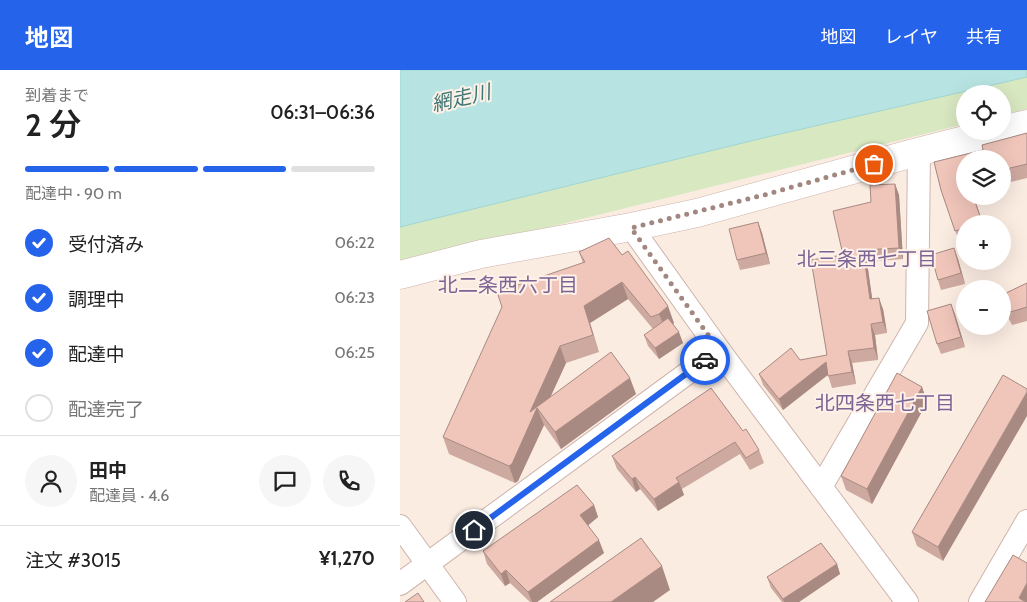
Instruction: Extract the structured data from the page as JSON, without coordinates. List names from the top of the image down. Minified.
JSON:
{"districts":["北三条西七丁目","北二条西六丁目","北四条西七丁目"],"water":["網走川"],"page":{"header":"地図","nav":["地図","レイヤ","共有"],"heading":["2 分","到着まで","06:31–06:36"],"panel":["田中","配達員 · 4.6","注文 #3015","¥1,270"],"map_buttons":["+","−"],"bar":"配達中 · 90 m","list":[["受付済み","06:22"],["調理中","06:23"],["配達中","06:25"],"配達完了"]}}
